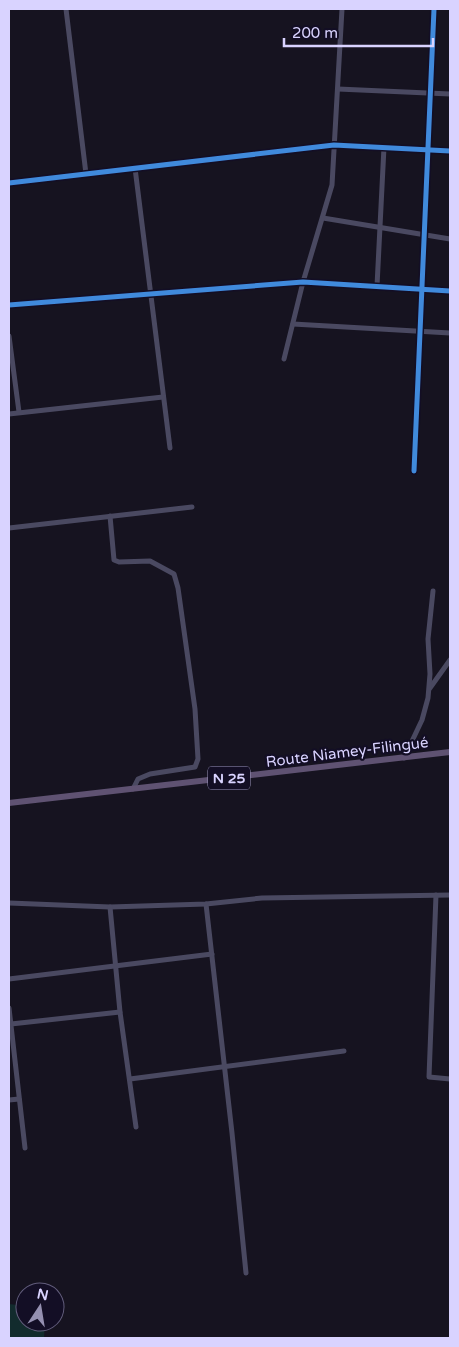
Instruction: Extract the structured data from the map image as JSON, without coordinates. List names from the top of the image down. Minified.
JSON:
{"streets":{"main road":["Route Niamey-Filingué","N 25"]},"scale_bar":"200 m","north":"top"}
